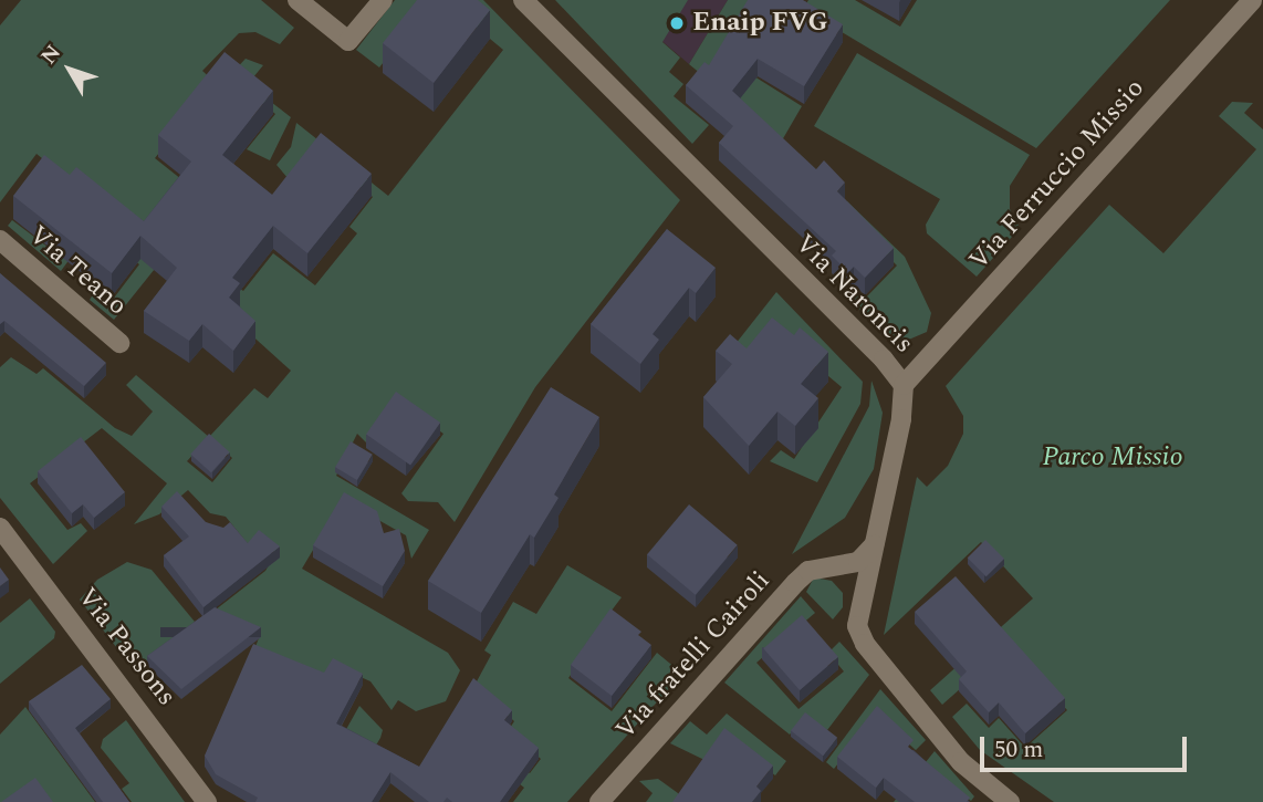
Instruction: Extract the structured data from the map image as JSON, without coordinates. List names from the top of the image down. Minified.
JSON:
{"streets":{"street":["Via Ferruccio Missio","Via Teano","Via Naroncis","Via Passons","Via fratelli Cairoli"]},"crossings":[["Via Ferruccio Missio","Via Naroncis"],["Via Naroncis","Via fratelli Cairoli"]],"parks":["Parco Missio"],"places":["Enaip FVG"],"scale_bar":"50 m","north":"top left"}
